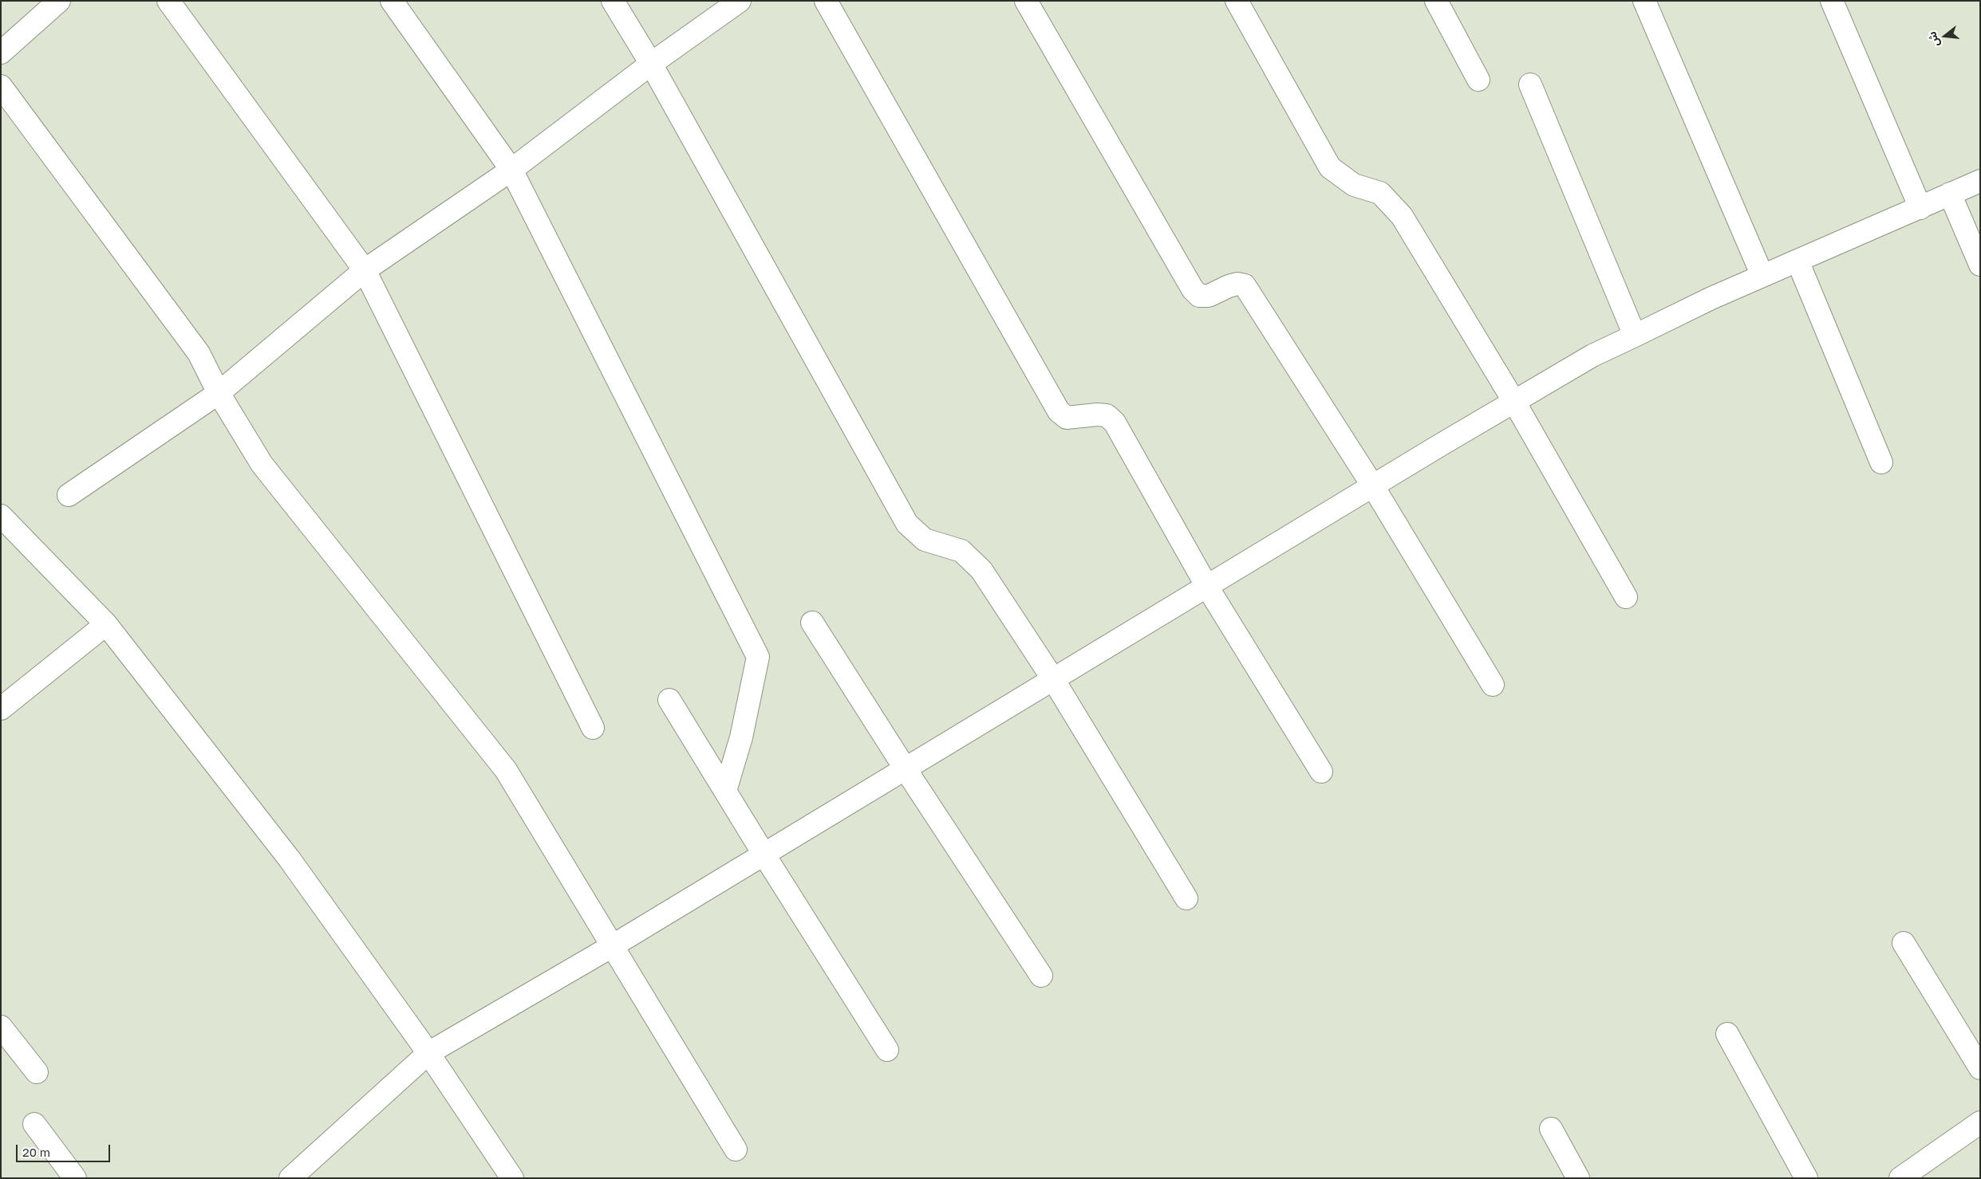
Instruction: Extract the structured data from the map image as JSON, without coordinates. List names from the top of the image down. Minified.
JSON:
{"scale_bar":"20 m","north":"left"}
